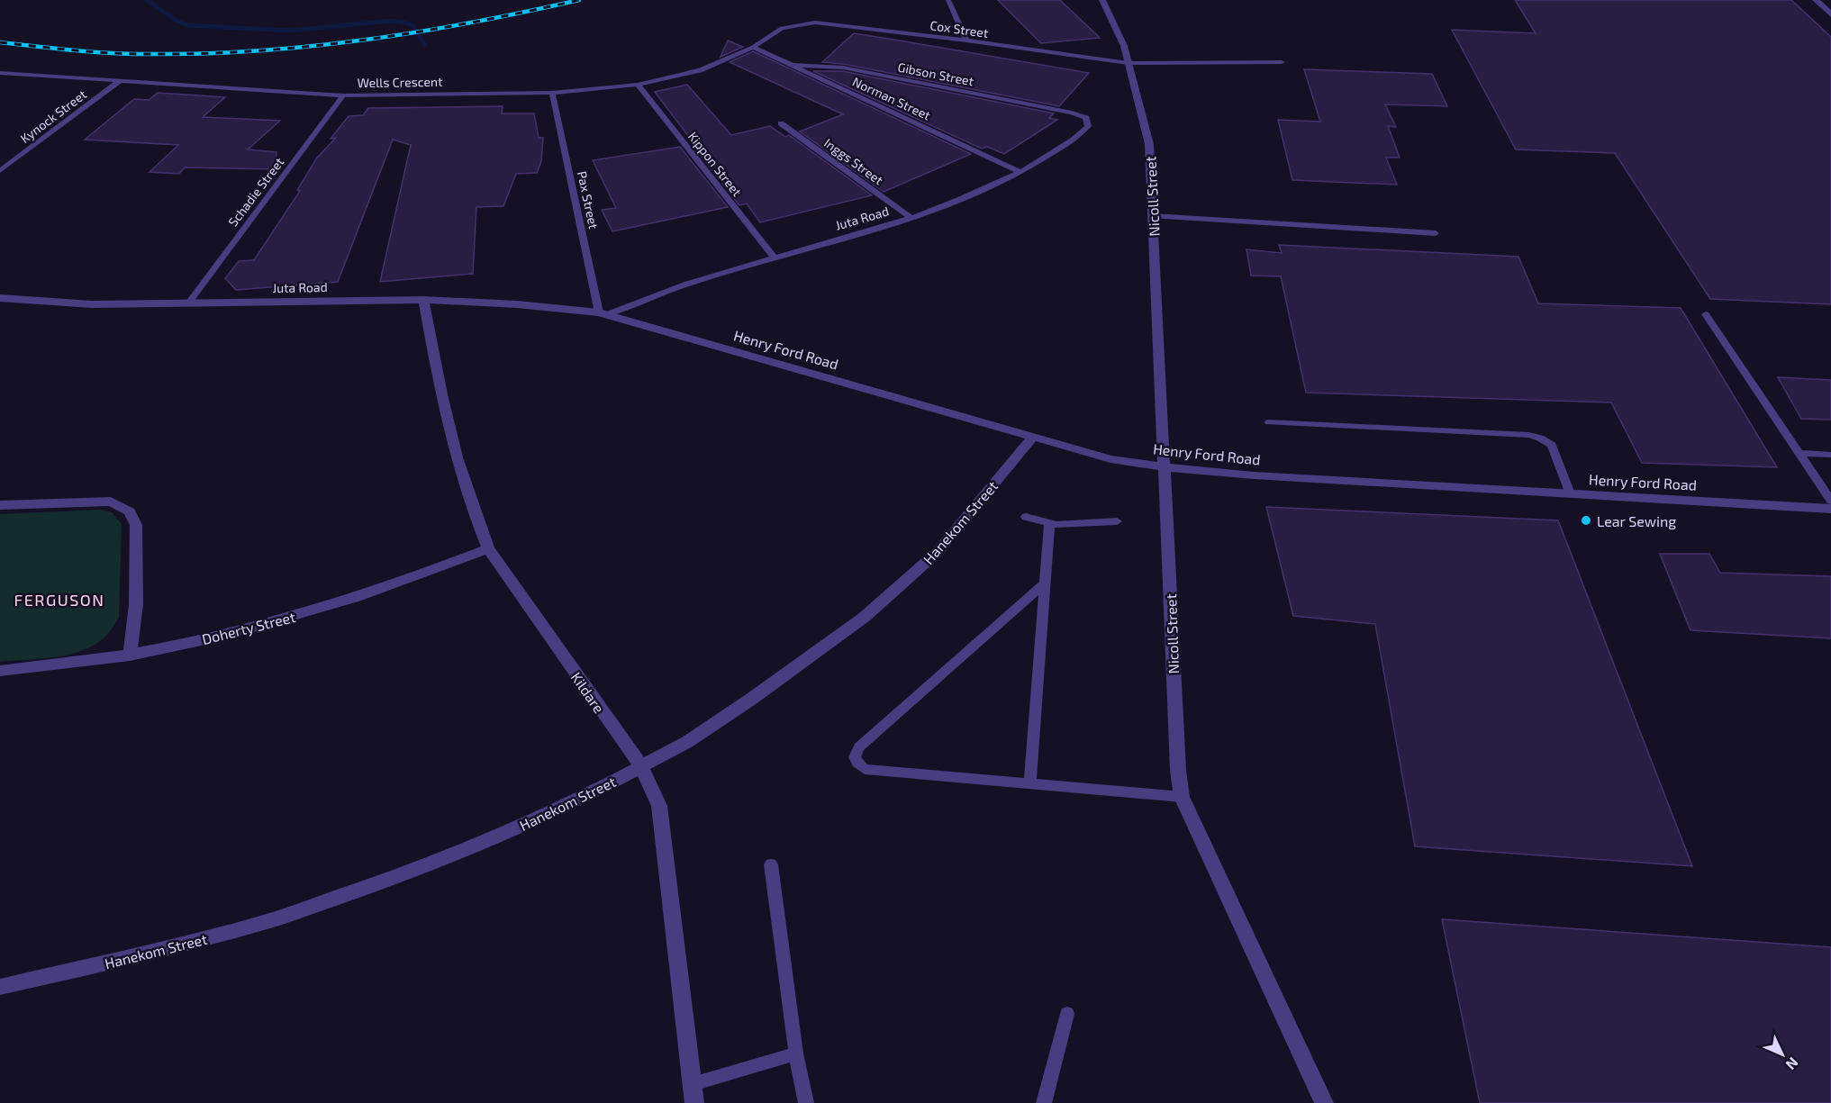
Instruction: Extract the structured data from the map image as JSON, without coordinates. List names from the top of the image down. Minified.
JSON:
{"streets":{"street":["Nicoll Street","Juta Road","Henry Ford Road","Hanekom Street","Doherty Street","Kildare"],"lane":["Cox Street","Gibson Street","Wells Crescent","Norman Street","Kynock Street","Inggs Street","Kippon Street","Schadie Street","Pax Street"]},"crossings":[["Cox Street","Wells Crescent"],["Cox Street","Nicoll Street"],["Gibson Street","Norman Street"],["Gibson Street","Juta Road"],["Wells Crescent","Norman Street"],["Wells Crescent","Kynock Street"],["Wells Crescent","Kippon Street"],["Wells Crescent","Schadie Street"],["Wells Crescent","Pax Street"],["Norman Street","Juta Road"],["Inggs Street","Juta Road"],["Kippon Street","Juta Road"],["Schadie Street","Juta Road"],["Nicoll Street","Henry Ford Road"],["Pax Street","Juta Road"],["Pax Street","Henry Ford Road"],["Juta Road","Henry Ford Road"],["Juta Road","Kildare"],["Henry Ford Road","Hanekom Street"],["Hanekom Street","Kildare"],["Doherty Street","Kildare"]],"districts":["FERGUSON"],"places":["Lear Sewing"],"north":"bottom right"}
